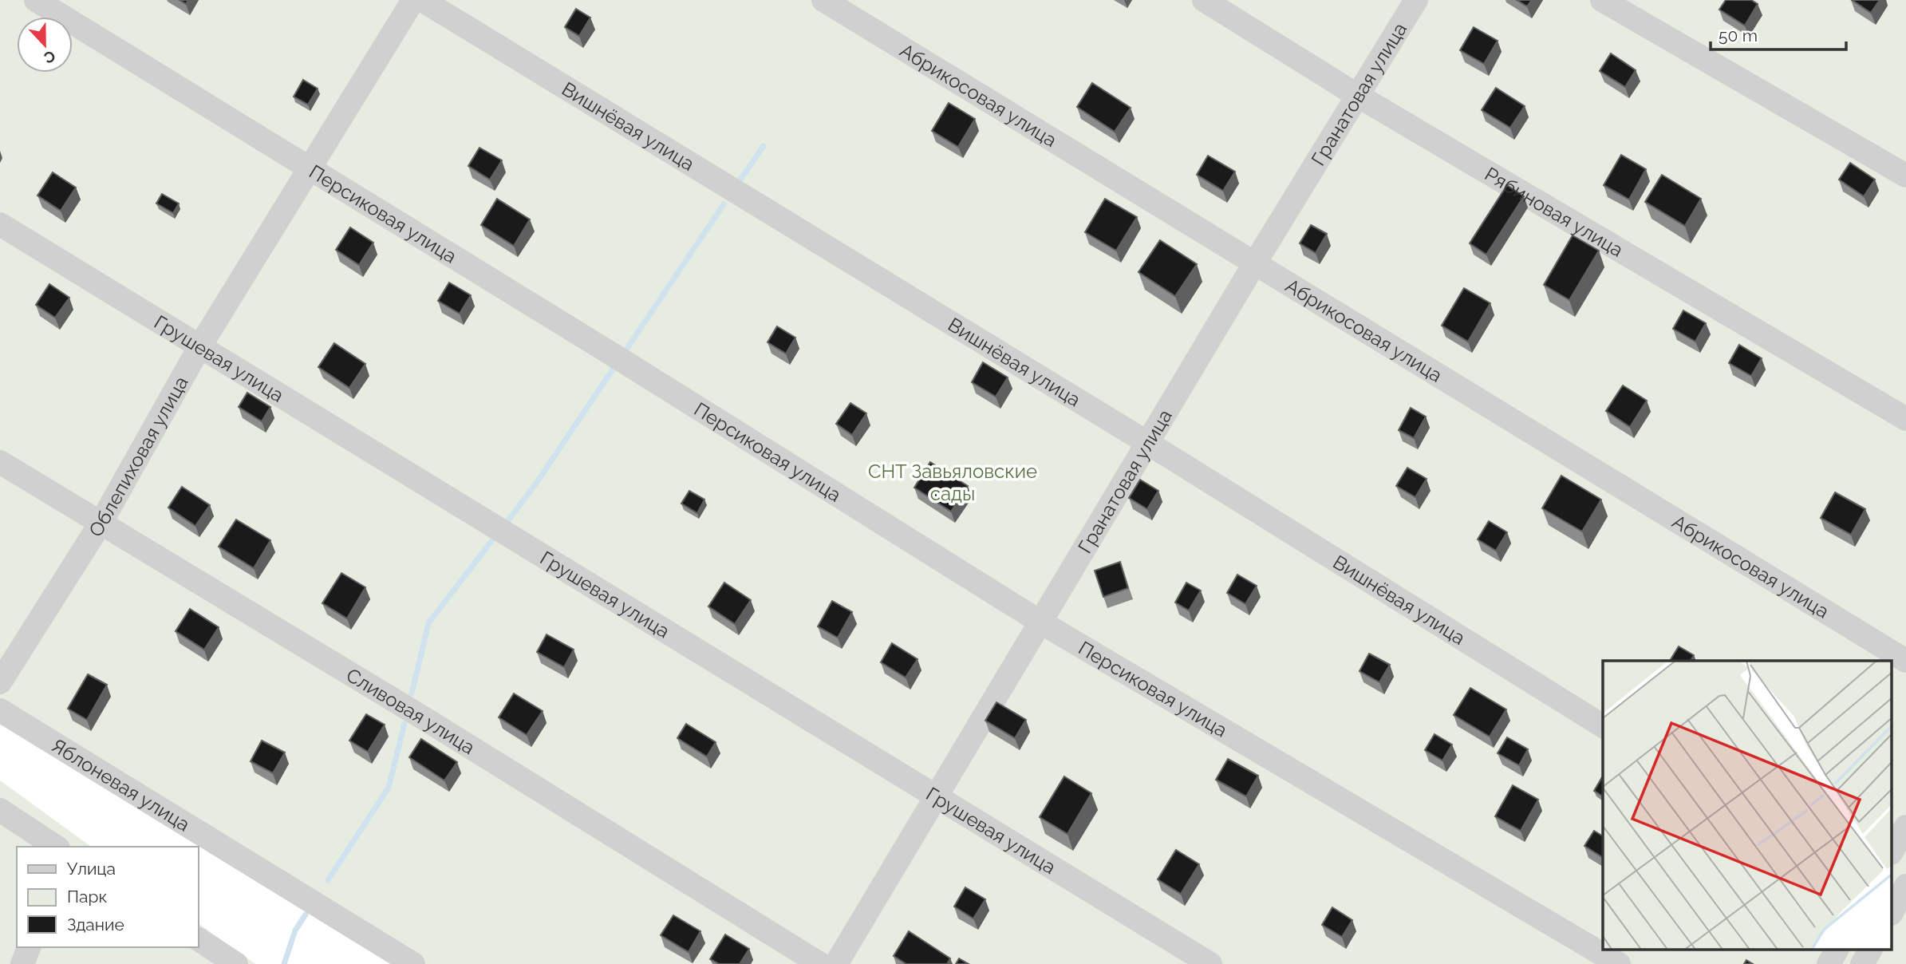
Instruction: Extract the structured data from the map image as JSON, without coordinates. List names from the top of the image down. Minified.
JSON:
{"streets":{"street":["Гранатовая улица","Абрикосовая улица","Вишнёвая улица","Рябиновая улица","Персиковая улица","Грушевая улица","Облепиховая улица","Сливовая улица","Яблоневая улица"]},"crossings":[["Гранатовая улица","Абрикосовая улица"],["Гранатовая улица","Вишнёвая улица"],["Гранатовая улица","Рябиновая улица"],["Гранатовая улица","Персиковая улица"],["Гранатовая улица","Грушевая улица"],["Персиковая улица","Облепиховая улица"],["Грушевая улица","Облепиховая улица"],["Облепиховая улица","Сливовая улица"]],"parks":["СНТ Завьяловские сады"],"legend":["Улица","Парк","Здание"],"scale_bar":"50 m","north":"bottom"}
